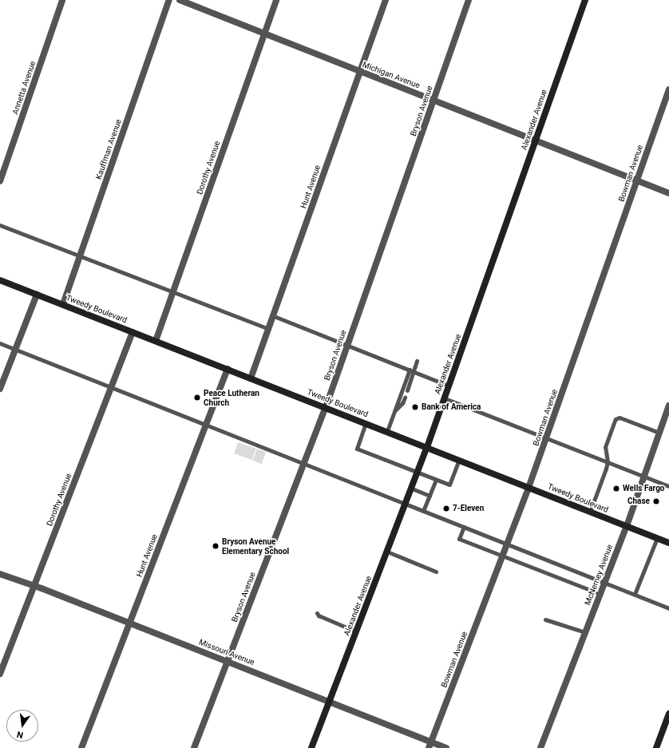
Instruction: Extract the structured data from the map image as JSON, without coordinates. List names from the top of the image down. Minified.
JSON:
{"streets":{"street":["Michigan Avenue","Annetta Avenue","Bryson Avenue","Alexander Avenue","Kauffman Avenue","Dorothy Avenue","Bowman Avenue","Hunt Avenue","Tweedy Boulevard","McNerney Avenue","Missouri Avenue"]},"crossings":[["Michigan Avenue","Bryson Avenue"],["Michigan Avenue","Alexander Avenue"],["Michigan Avenue","Dorothy Avenue"],["Michigan Avenue","Bowman Avenue"],["Michigan Avenue","Hunt Avenue"],["Bryson Avenue","Tweedy Boulevard"],["Bryson Avenue","Missouri Avenue"],["Alexander Avenue","Tweedy Boulevard"],["Alexander Avenue","Missouri Avenue"],["Kauffman Avenue","Tweedy Boulevard"],["Dorothy Avenue","Tweedy Boulevard"],["Dorothy Avenue","Missouri Avenue"],["Bowman Avenue","Tweedy Boulevard"],["Bowman Avenue","Missouri Avenue"],["Hunt Avenue","Tweedy Boulevard"],["Hunt Avenue","Missouri Avenue"],["Tweedy Boulevard","McNerney Avenue"]],"places":["Peace Lutheran Church","Bank of America","Wells Fargo","Chase","7-Eleven","Bryson Avenue Elementary School"],"north":"bottom"}
